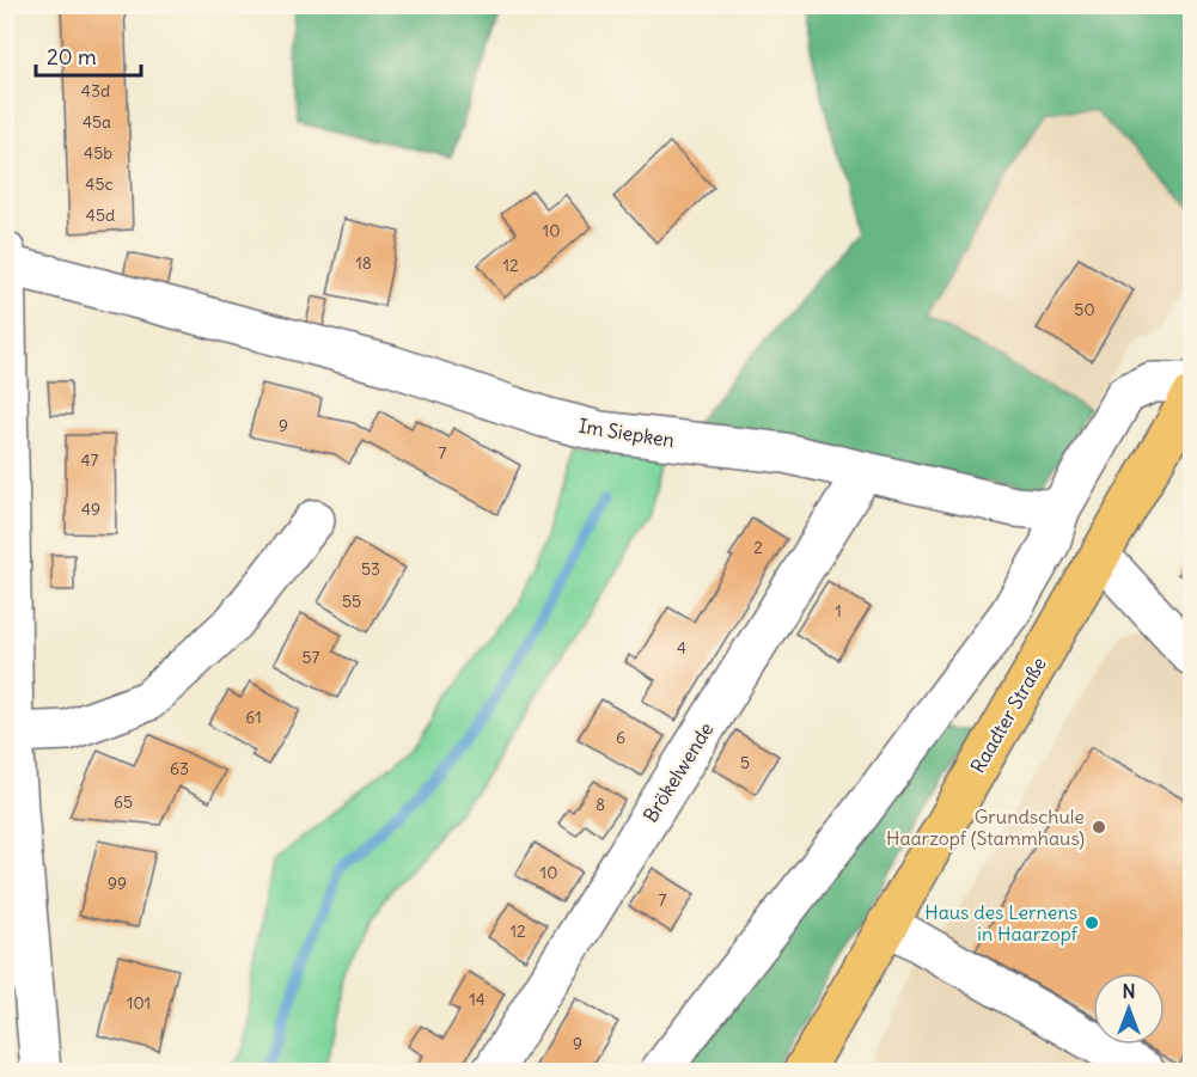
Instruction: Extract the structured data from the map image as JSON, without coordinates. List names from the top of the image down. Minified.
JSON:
{"streets":{"main road":["Raadter Straße"],"street":["Im Siepken","Brökelwende"]},"crossings":[["Im Siepken","Brökelwende"]],"places":["Grundschule Haarzopf (Stammhaus)","Haus des Lernens in Haarzopf"],"house_numbers":["43d","45a","45b","45c","45d","10","18","12","50","9","7","47","49","2","53","55","1","4","57","61","6","5","63","65","8","10","99","7","12","14","101","9"],"scale_bar":"20 m","north":"top"}
